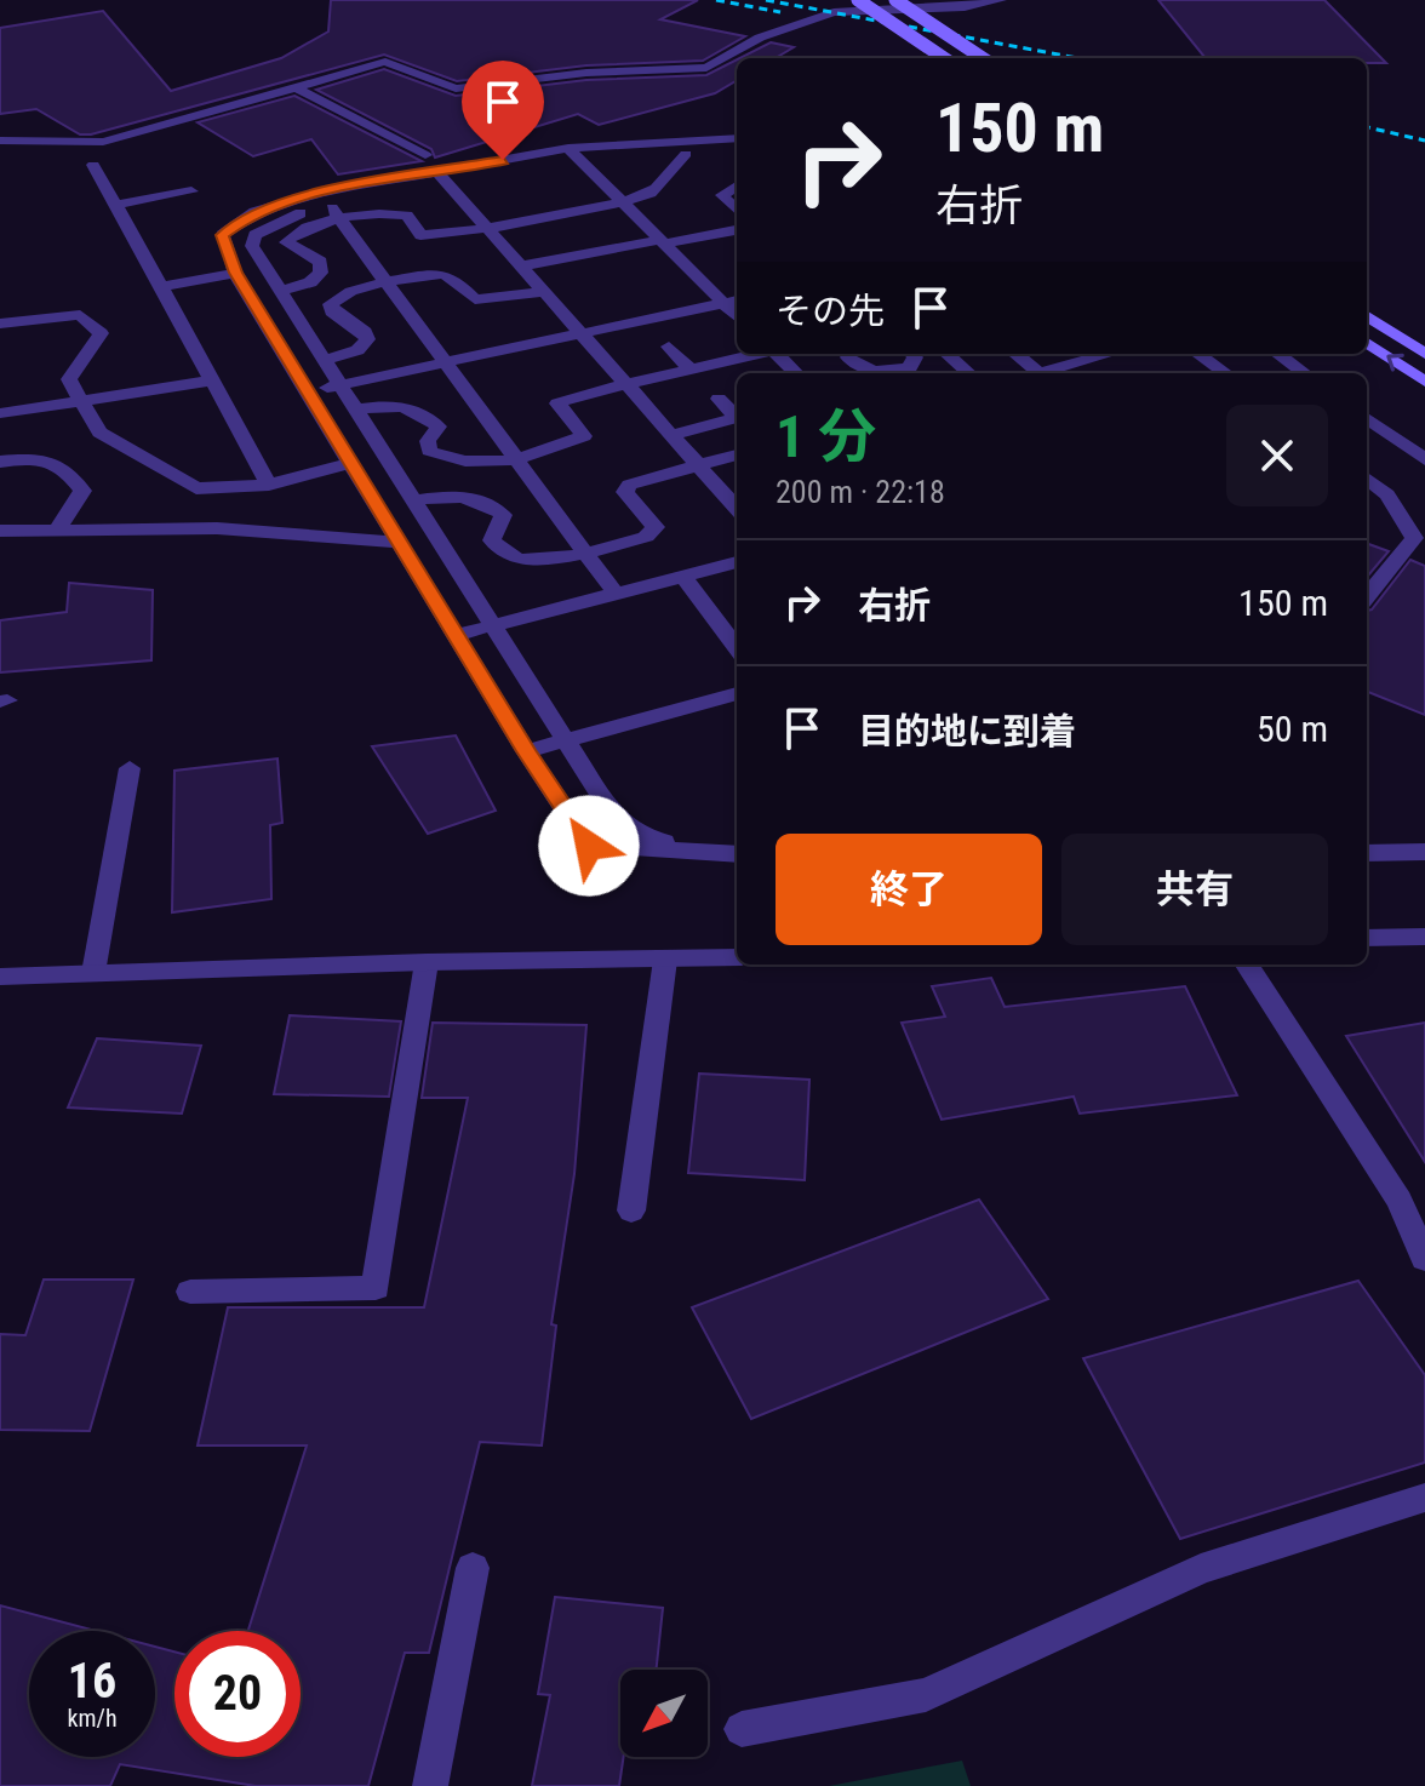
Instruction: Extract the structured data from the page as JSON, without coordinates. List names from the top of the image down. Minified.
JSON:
{"north":"bottom left","page":{"turn":["150 m","右折"],"then":"その先","heading":["1 分","200 m · 22:18"],"list":[{"name":"右折","value":"150 m"},{"name":"目的地に到着","value":"50 m"}],"buttons":["終了","共有"],"speed":"16 km/h","limit":"20"}}
